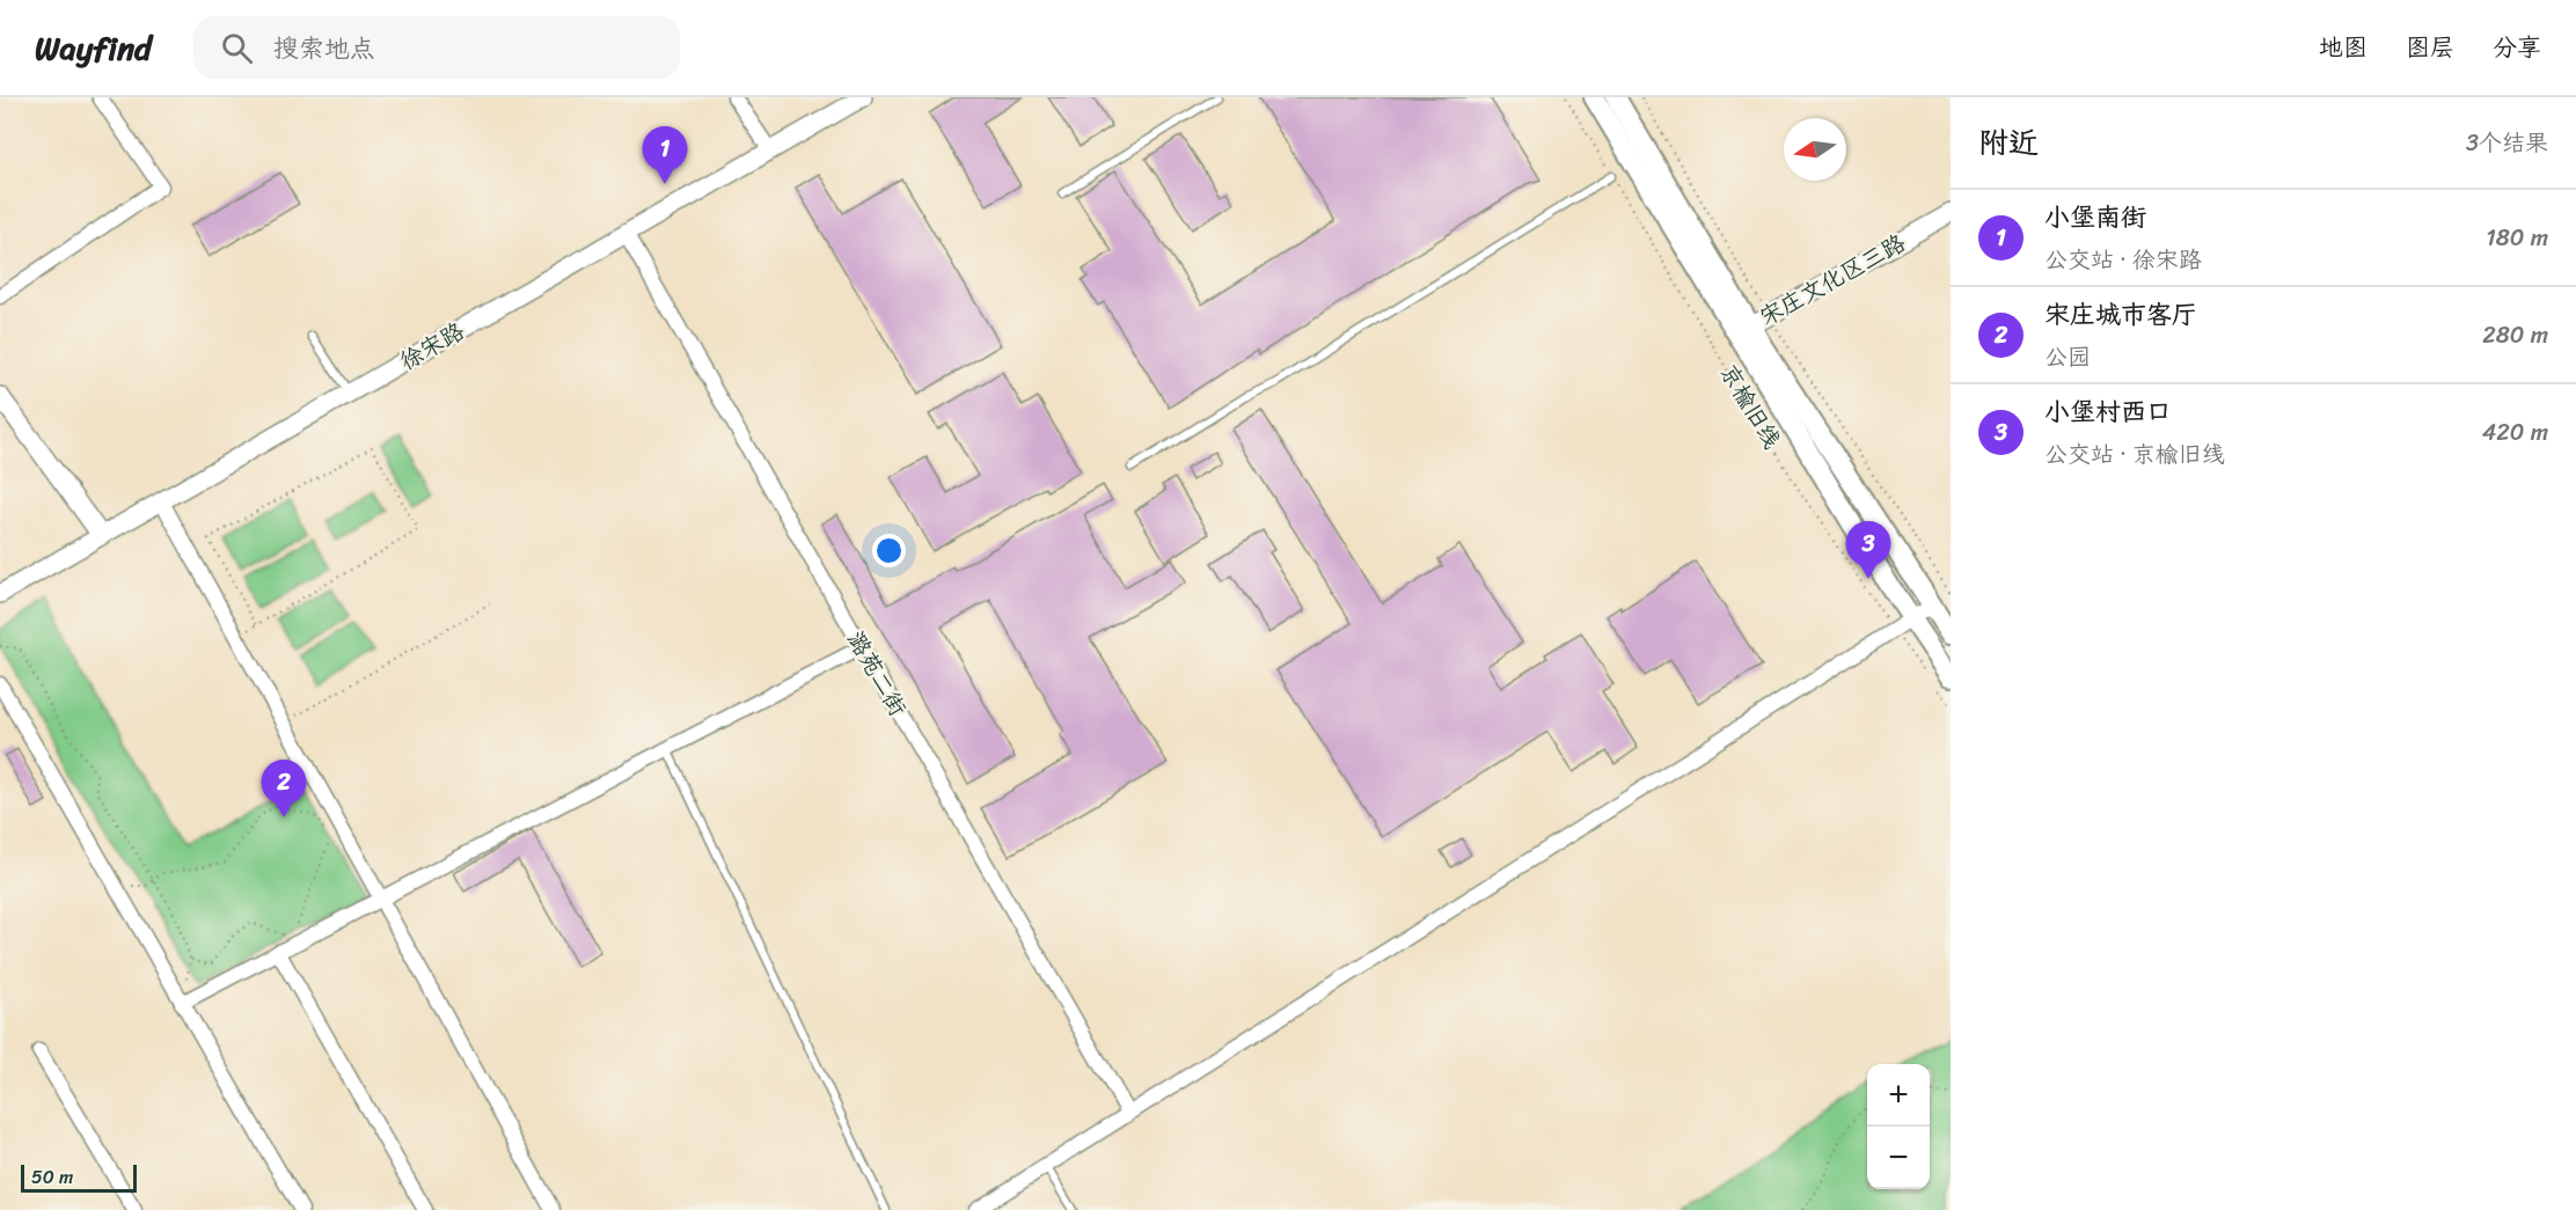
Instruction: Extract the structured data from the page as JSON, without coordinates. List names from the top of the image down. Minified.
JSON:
{"streets":{"main road":["京榆旧线"],"street":["宋庄文化区三路","徐宋路","潞苑二街"]},"crossings":[["宋庄文化区三路","京榆旧线"],["徐宋路","潞苑二街"]],"scale_bar":"50 m","north":"left","page":{"header":"Wayfind","search":"搜索地点","nav":["地图","图层","分享"],"heading":["附近","3个结果"],"pins":["1","3","2"],"list":[{"mark":"1","name":"小堡南街","note":"公交站 · 徐宋路","value":"180 m"},{"mark":"2","name":"宋庄城市客厅","note":"公园","value":"280 m"},{"mark":"3","name":"小堡村西口","note":"公交站 · 京榆旧线","value":"420 m"}],"map_buttons":["+","−"],"scale":"50 m"}}
